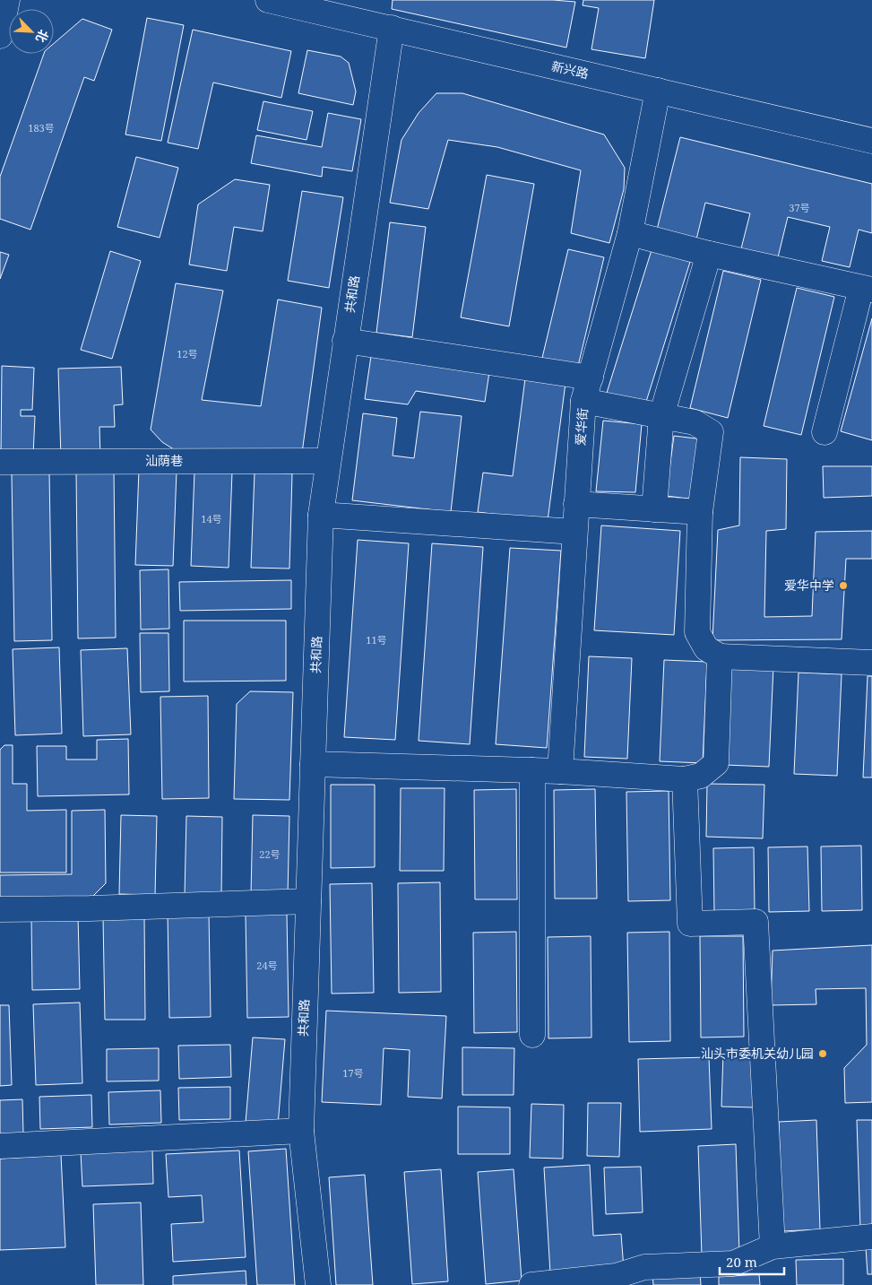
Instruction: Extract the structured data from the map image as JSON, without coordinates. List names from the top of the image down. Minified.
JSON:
{"streets":{"street":["新兴路","共和路","爱华街","汕荫巷"]},"crossings":[["新兴路","共和路"],["新兴路","爱华街"],["共和路","汕荫巷"]],"places":["爱华中学","汕头市委机关幼儿园"],"house_numbers":["183号","37号","12号","14号","11号","22号","24号","17号"],"scale_bar":"20 m","north":"bottom right"}
